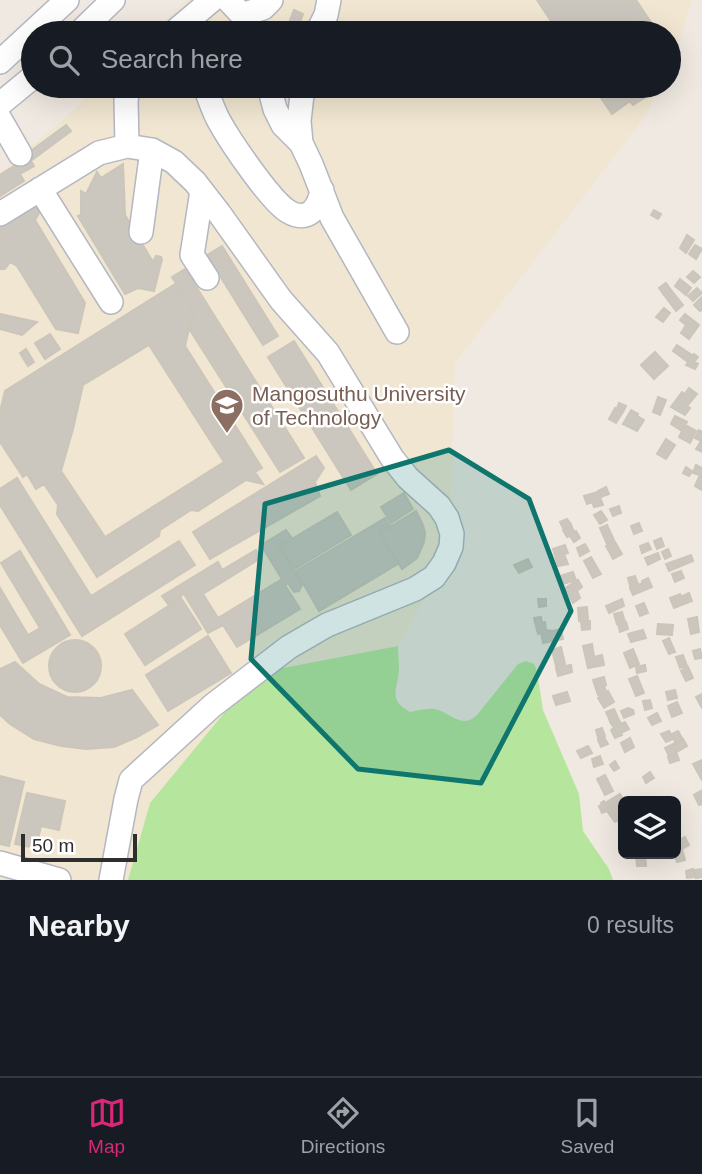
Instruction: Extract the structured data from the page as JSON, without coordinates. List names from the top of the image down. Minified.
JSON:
{"places":{"school or university":["Mangosuthu University of Technology"]},"scale_bar":"50 m","page":{"search":"Search here","scale":"50 m","heading":["Nearby","0 results"],"nav":["Map","Directions","Saved"]}}
